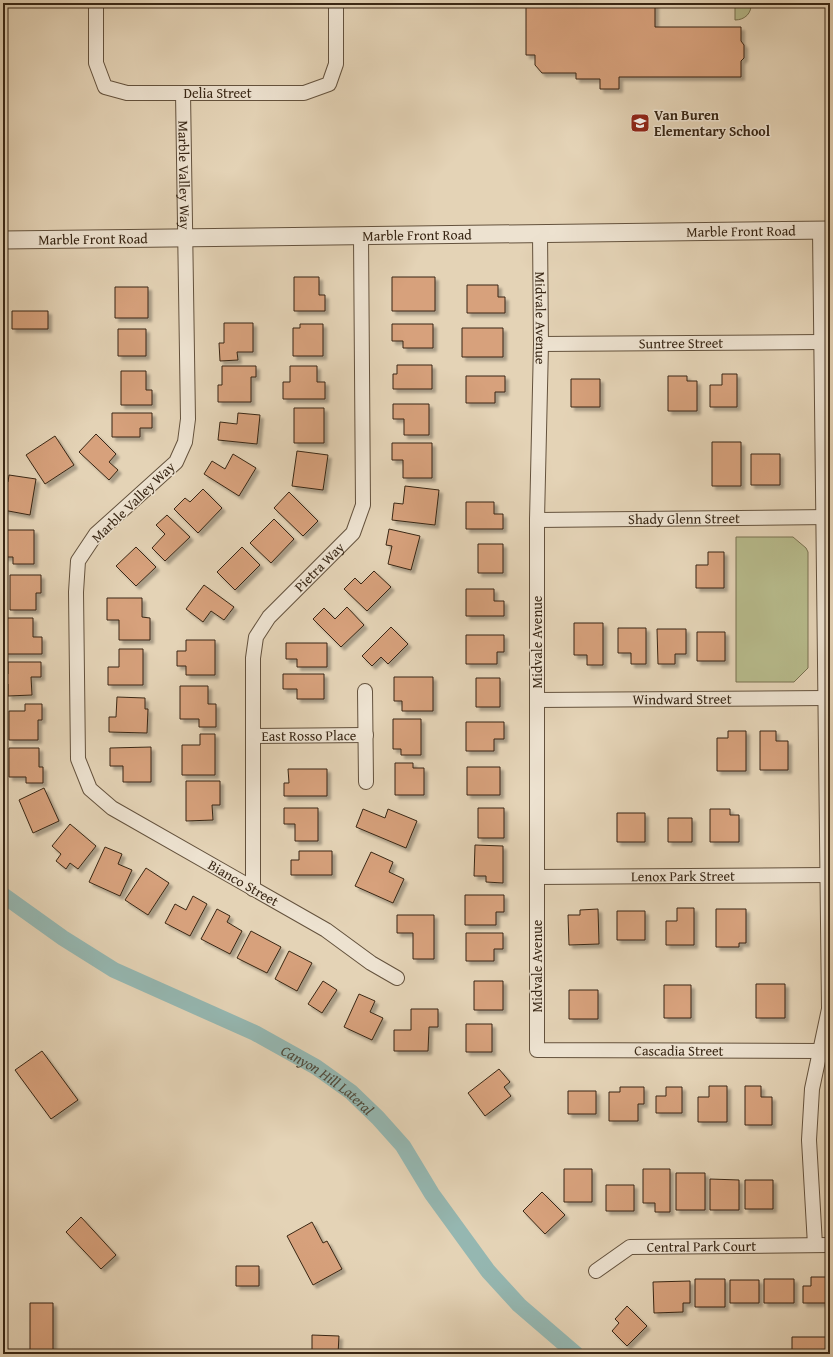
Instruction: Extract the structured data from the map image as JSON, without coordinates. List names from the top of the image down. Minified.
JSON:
{"streets":{"street":["Delia Street","Marble Valley Way","Marble Front Road","Midvale Avenue","Suntree Street","Shady Glenn Street","Pietra Way","Windward Street","East Rosso Place","Lenox Park Street","Bianco Street","Cascadia Street","Central Park Court"]},"crossings":[["Delia Street","Marble Valley Way"],["Marble Valley Way","Marble Front Road"],["Marble Valley Way","Bianco Street"],["Marble Front Road","Midvale Avenue"],["Marble Front Road","Pietra Way"],["Midvale Avenue","Suntree Street"],["Midvale Avenue","Shady Glenn Street"],["Midvale Avenue","Windward Street"],["Midvale Avenue","Lenox Park Street"],["Midvale Avenue","Cascadia Street"],["Pietra Way","East Rosso Place"],["Pietra Way","Bianco Street"]],"water":["Canyon Hill Lateral"],"places":{"school or university":["Van Buren Elementary School"]}}
